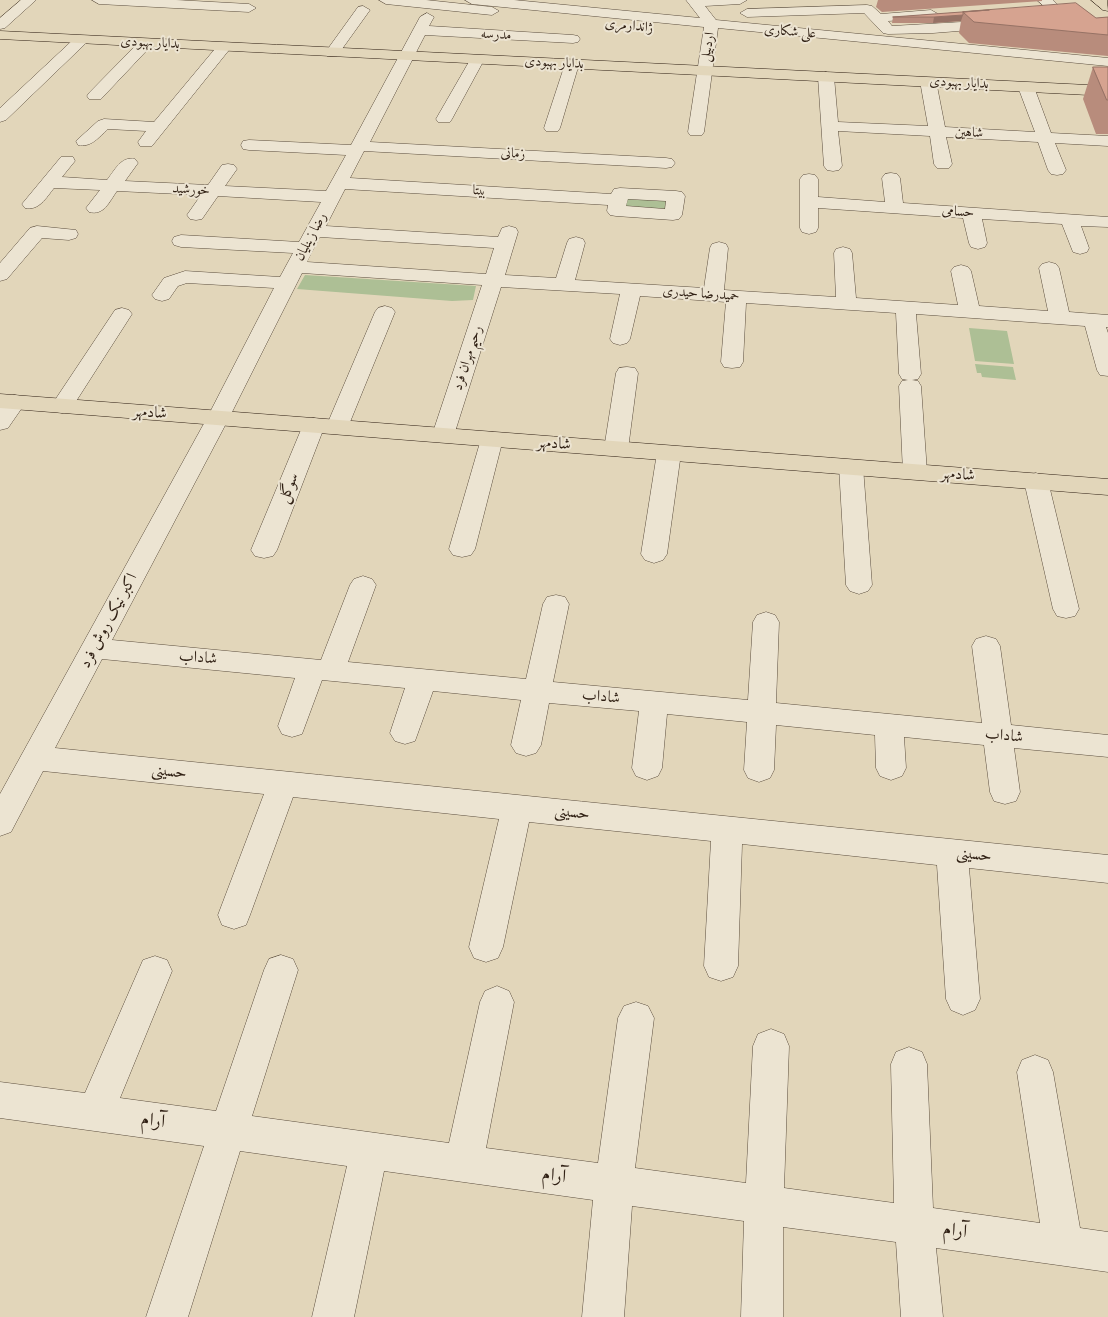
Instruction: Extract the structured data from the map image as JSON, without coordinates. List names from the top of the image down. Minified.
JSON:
{"streets":{"main road":["بدایار بهبودی","شادمهر"],"street":["ژاندارمری","علی شکاری","مدرسه","اردبیل","شاهین","زمانی","خورشید","بیتا","حسامی","رضا زینلیان","حمیدرضا حیدری","رحیم مهران فرد","سوگل","اکبر نیک روش فرد","شاداب","حسینی","آرام"]},"crossings":[["ژاندارمری","علی شکاری"],["ژاندارمری","اردبیل"],["علی شکاری","اردبیل"],["مدرسه","رضا زینلیان"],["بدایار بهبودی","اردبیل"],["بدایار بهبودی","رضا زینلیان"],["زمانی","رضا زینلیان"],["خورشید","بیتا"],["خورشید","رضا زینلیان"],["بیتا","رضا زینلیان"],["رضا زینلیان","حمیدرضا حیدری"],["رضا زینلیان","رحیم مهران فرد"],["رضا زینلیان","شادمهر"],["رضا زینلیان","اکبر نیک روش فرد"],["حمیدرضا حیدری","رحیم مهران فرد"],["رحیم مهران فرد","شادمهر"],["شادمهر","سوگل"],["شادمهر","اکبر نیک روش فرد"],["اکبر نیک روش فرد","شاداب"],["اکبر نیک روش فرد","حسینی"]]}
